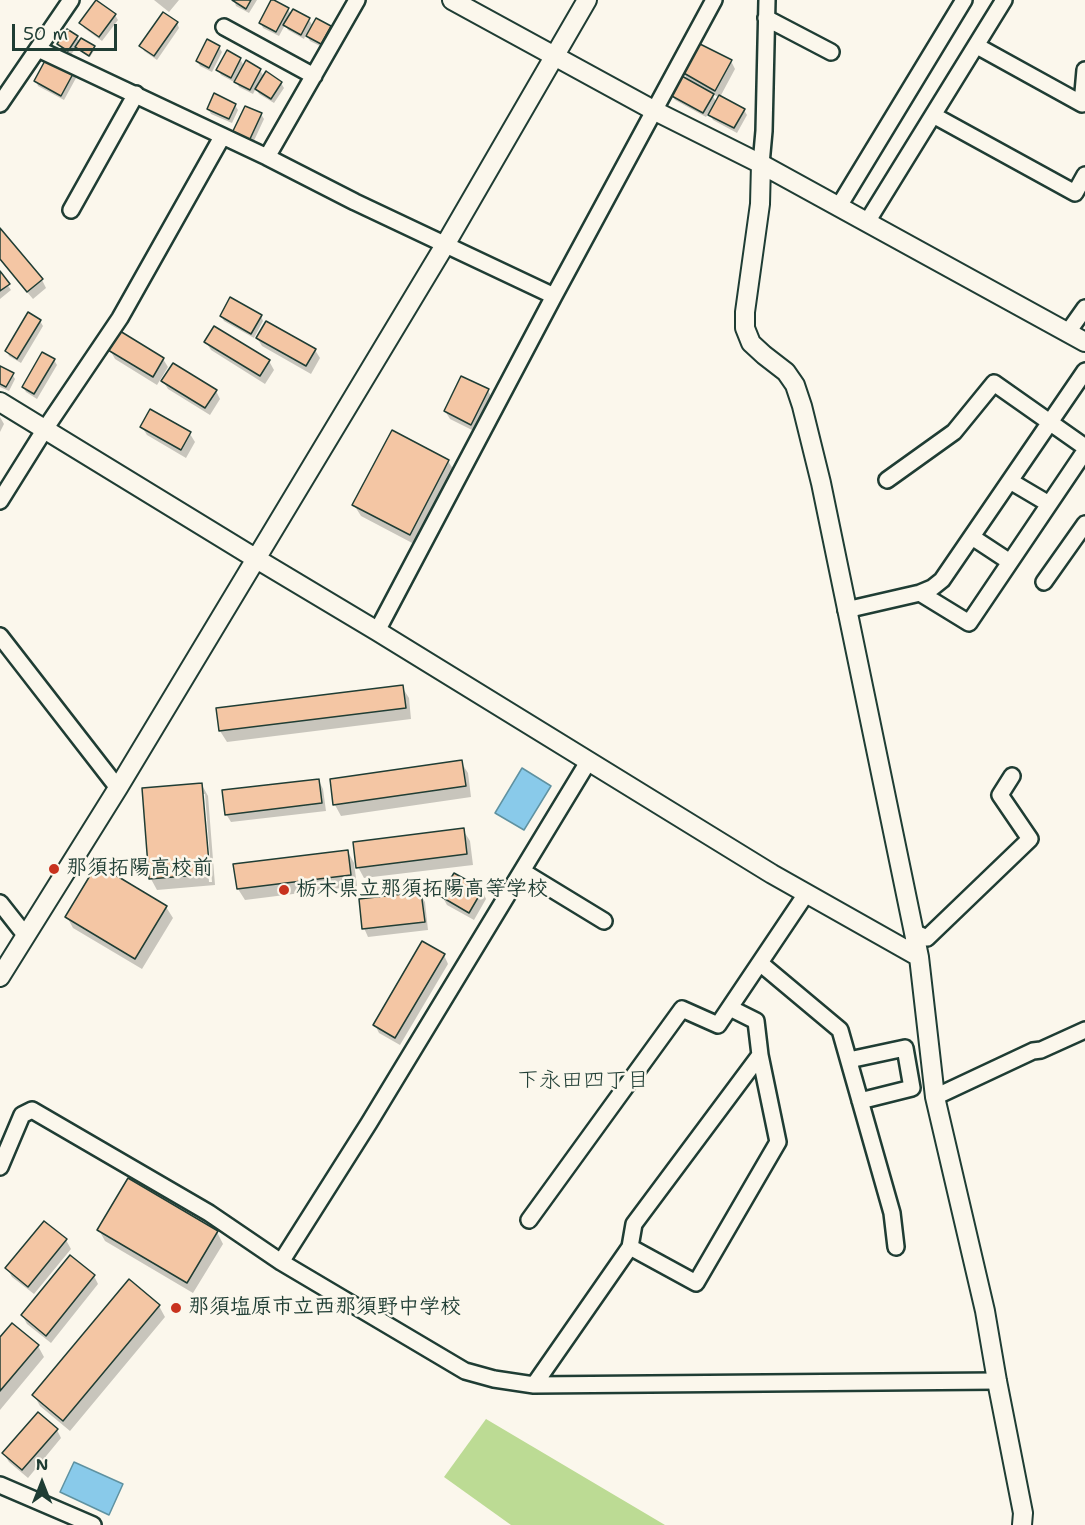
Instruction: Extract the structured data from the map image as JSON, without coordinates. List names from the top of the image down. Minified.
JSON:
{"districts":["下永田四丁目"],"places":["那須拓陽高校前","栃木県立那須拓陽高等学校","那須塩原市立西那須野中学校"],"scale_bar":"50 m","north":"top"}
